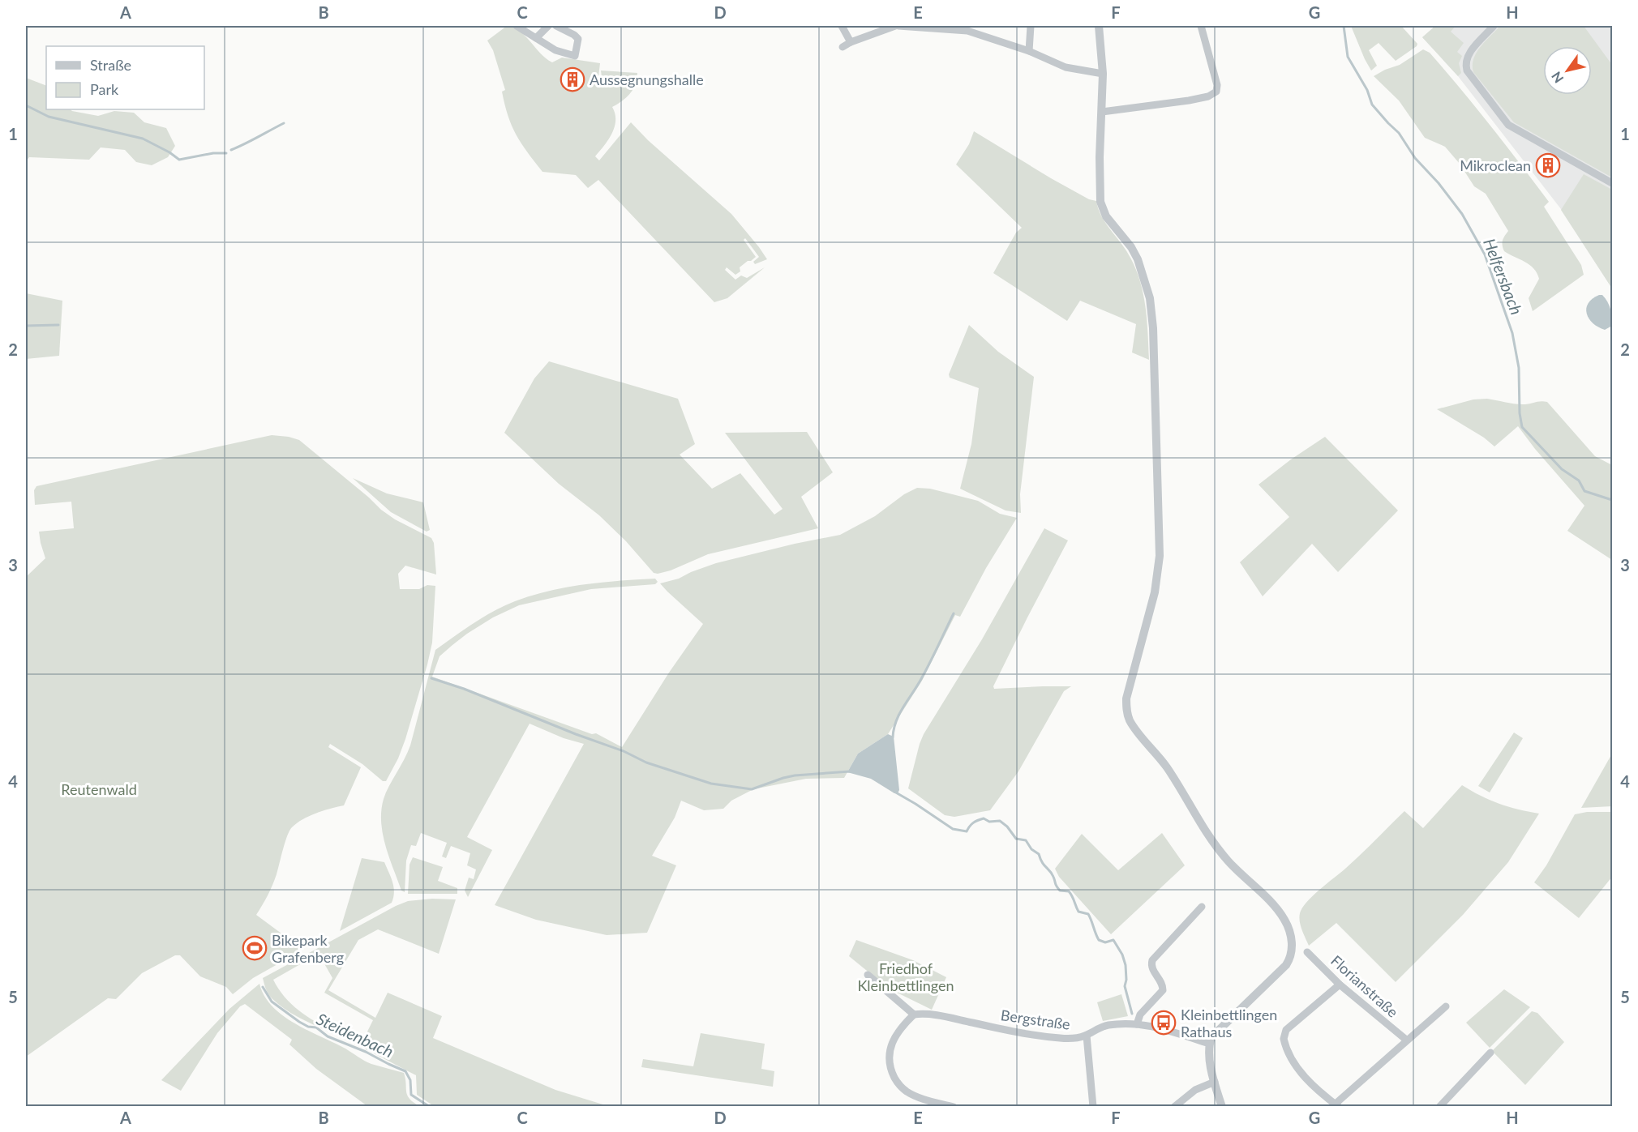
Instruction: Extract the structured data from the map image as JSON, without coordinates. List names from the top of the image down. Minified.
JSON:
{"streets":{"street":["Florianstraße","Bergstraße"]},"water":["Helfersbach","Steidenbach"],"parks":["Reutenwald","Friedhof Kleinbettlingen"],"places":{"building":["Aussegnungshalle","Mikroclean"],"sports":["Bikepark Grafenberg"],"bus stop":["Kleinbettlingen Rathaus"]},"legend":["Straße","Park"],"north":"bottom left","grid":{"columns":["A","B","C","D","E","F","G","H"],"rows":["1","2","3","4","5"]}}
